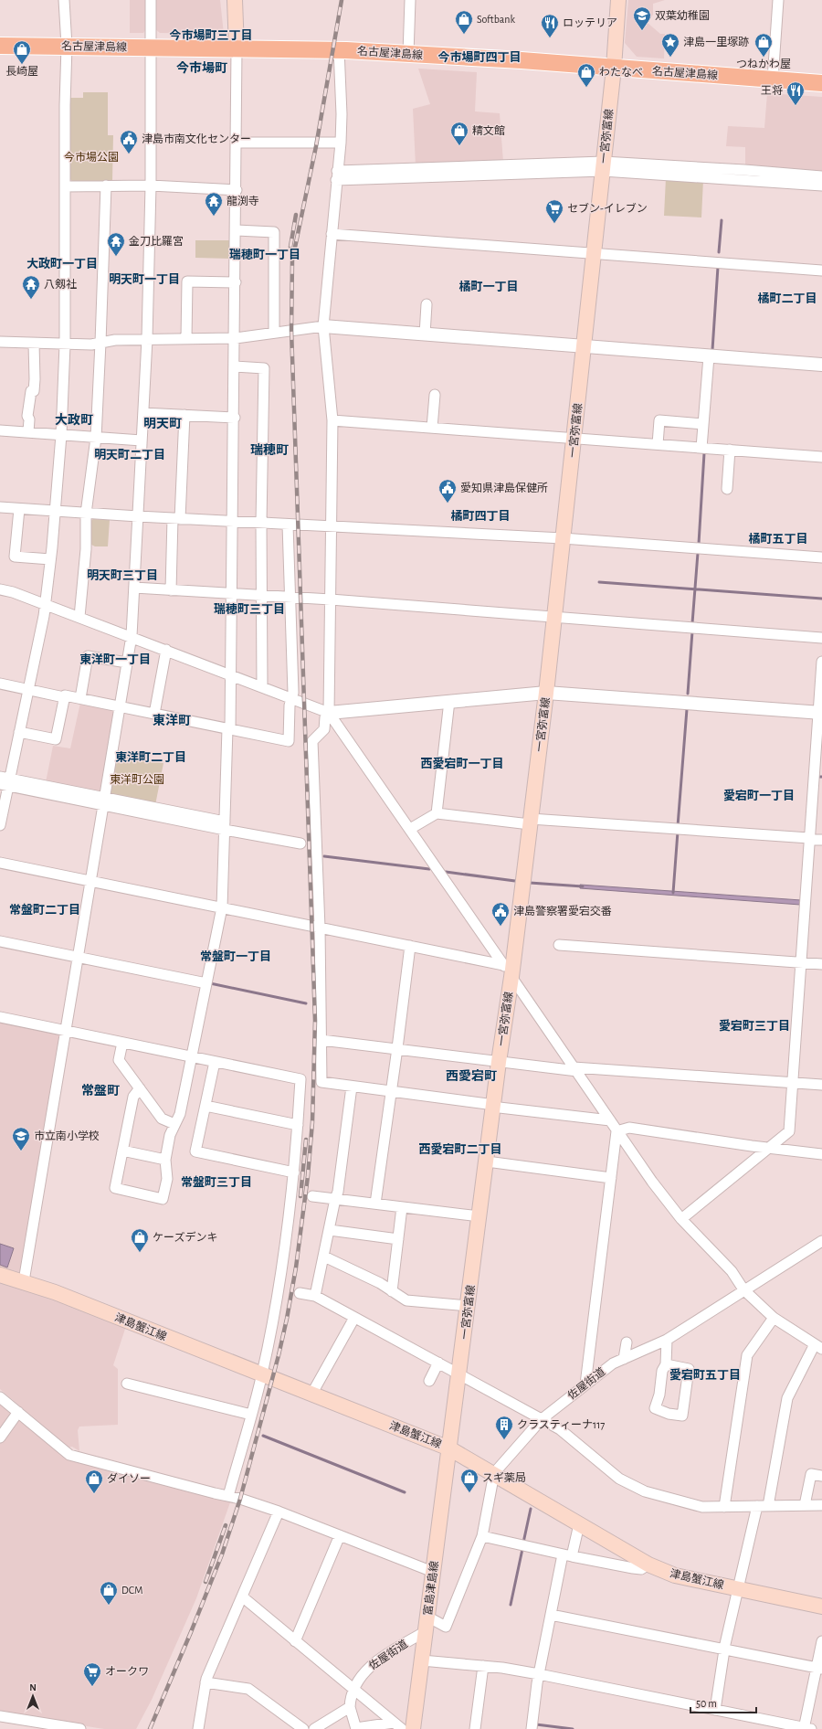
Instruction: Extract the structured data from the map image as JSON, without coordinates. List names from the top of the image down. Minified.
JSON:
{"streets":{"main road":["名古屋津島線","一宮弥富線","津島蟹江線","富島津島線"],"street":["佐屋街道"]},"crossings":[["名古屋津島線","一宮弥富線"],["一宮弥富線","津島蟹江線"],["一宮弥富線","富島津島線"],["津島蟹江線","佐屋街道"],["津島蟹江線","富島津島線"],["佐屋街道","富島津島線"]],"districts":["今市場町三丁目","今市場町四丁目","今市場町","瑞穂町一丁目","大政町一丁目","明天町一丁目","橘町一丁目","橘町二丁目","大政町","明天町","瑞穂町","明天町二丁目","橘町四丁目","橘町五丁目","明天町三丁目","瑞穂町三丁目","東洋町一丁目","東洋町","東洋町二丁目","西愛宕町一丁目","愛宕町一丁目","常盤町二丁目","常盤町一丁目","愛宕町三丁目","西愛宕町","常盤町","西愛宕町二丁目","常盤町三丁目","愛宕町五丁目"],"parks":["今市場公園","東洋町公園"],"places":{"school or university":["双葉幼稚園","市立南小学校"],"shop":["Softbank","つねかわ屋","長崎屋","わたなべ","精文館","ケーズデンキ","スギ薬局","ダイソー","DCM"],"restaurant":["ロッテリア","王将"],"place":["津島一里塚跡"],"public building":["津島市南文化センター","愛知県津島保健所","津島警察署愛宕交番"],"temple":["龍渕寺","金刀比羅宮","八剱社"],"supermarket":["セブン-イレブン","オークワ"],"building":["クラスティーナ117"]},"scale_bar":"50 m","north":"top"}
